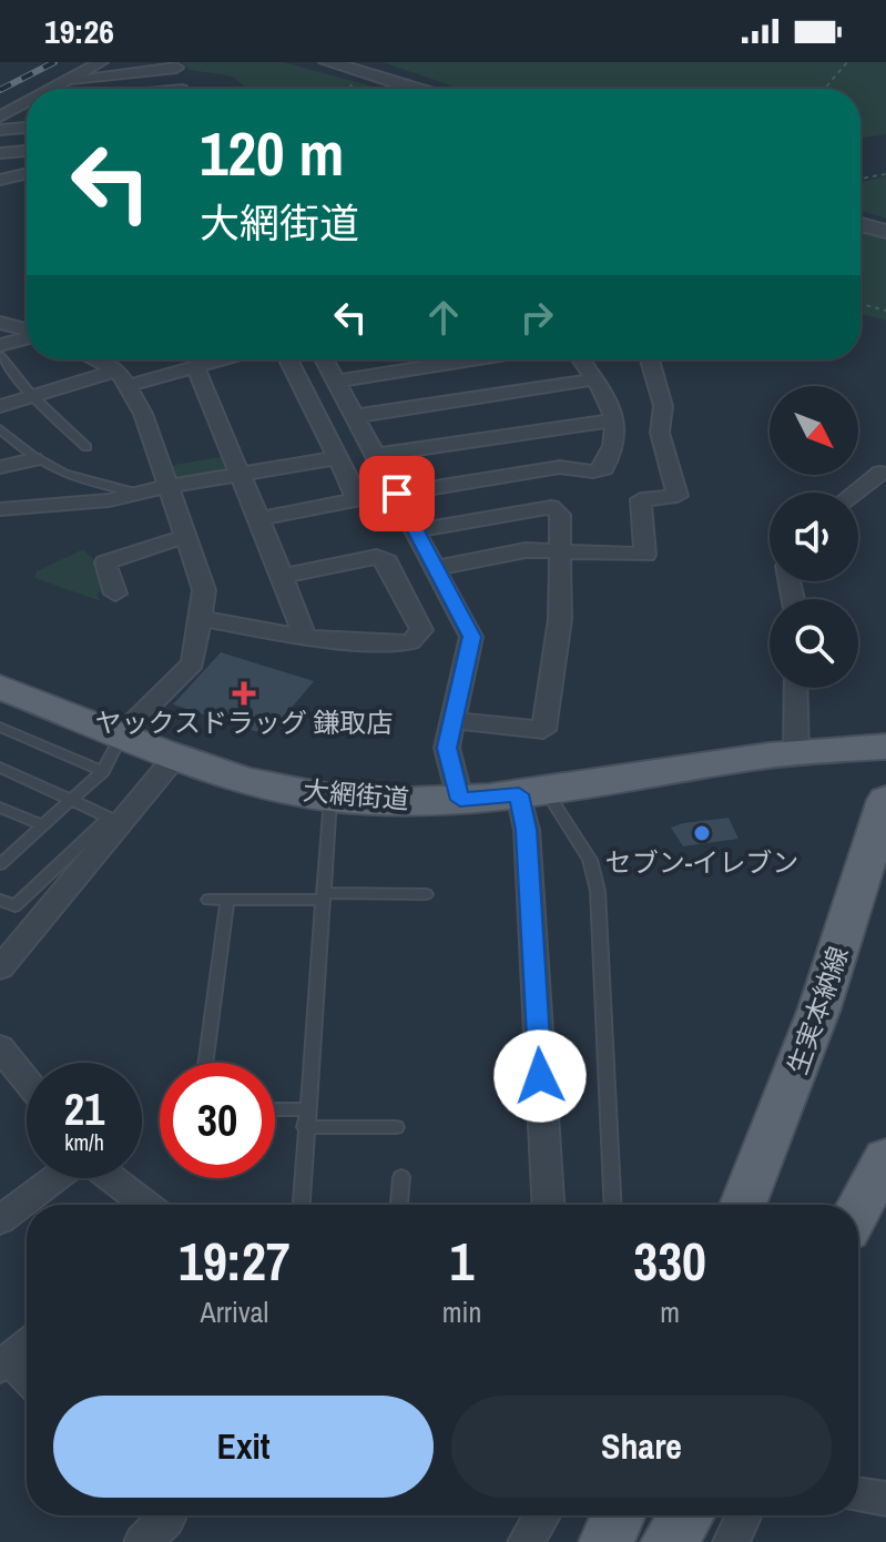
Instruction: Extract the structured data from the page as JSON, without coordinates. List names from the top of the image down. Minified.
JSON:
{"streets":{"main road":["大網街道","生実本納線"]},"places":{"health":["ヤックスドラッグ 鎌取店"],"other":["セブン-イレブン"]},"north":"bottom right","page":{"status":"19:26","turn":["120 m","大網街道"],"speed":"21 km/h","limit":"30","eta":["19:27","Arrival","1","min","330","m"],"buttons":["Exit","Share"]}}
